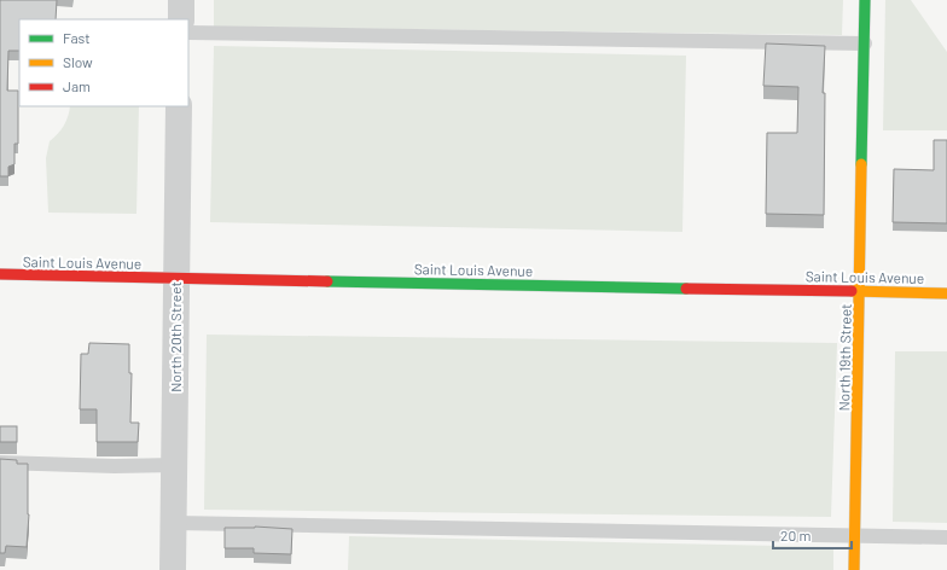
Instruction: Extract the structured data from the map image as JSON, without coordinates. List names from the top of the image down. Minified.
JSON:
{"streets":{"street":["Saint Louis Avenue","North 20th Street","North 19th Street"]},"crossings":[["Saint Louis Avenue","North 20th Street"],["Saint Louis Avenue","North 19th Street"]],"legend":["Fast","Slow","Jam"],"scale_bar":"20 m"}
